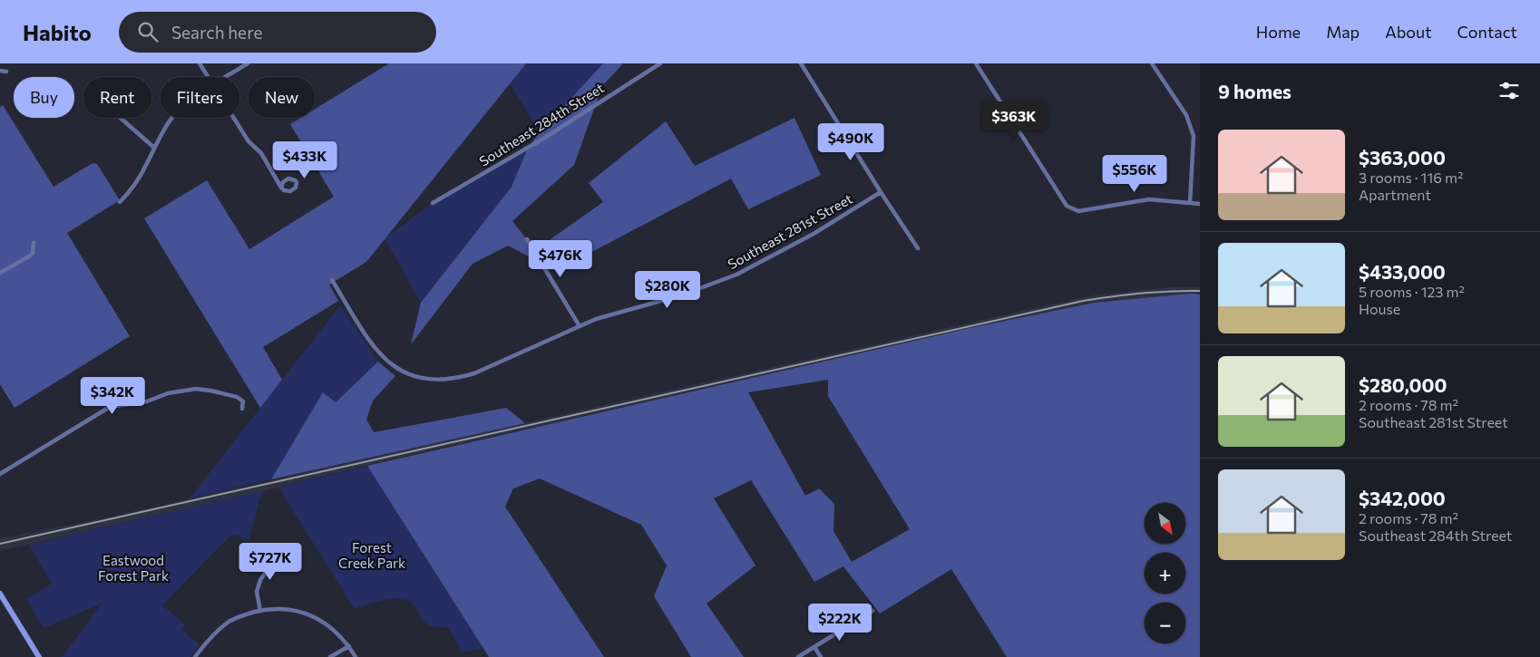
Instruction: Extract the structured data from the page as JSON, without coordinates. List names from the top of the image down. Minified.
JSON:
{"streets":{"street":["Southeast 284th Street","Southeast 281st Street"]},"parks":["Forest Creek Park","Eastwood Forest Park"],"north":"bottom right","page":{"header":"Habito","search":"Search here","nav":["Home","Map","About","Contact"],"heading":"9 homes","chip":["Buy","Rent","Filters","New"],"price":["$363K","$490K","$433K","$556K","$476K","$280K","$342K","$727K","$222K"],"list":[{"name":"$363,000","note":"3 rooms · 116 m² · Apartment"},{"name":"$433,000","note":"5 rooms · 123 m² · House"},{"name":"$280,000","note":"2 rooms · 78 m² · Southeast 281st Street"},{"name":"$342,000","note":"2 rooms · 78 m² · Southeast 284th Street"}],"map_buttons":["+","−"]}}
